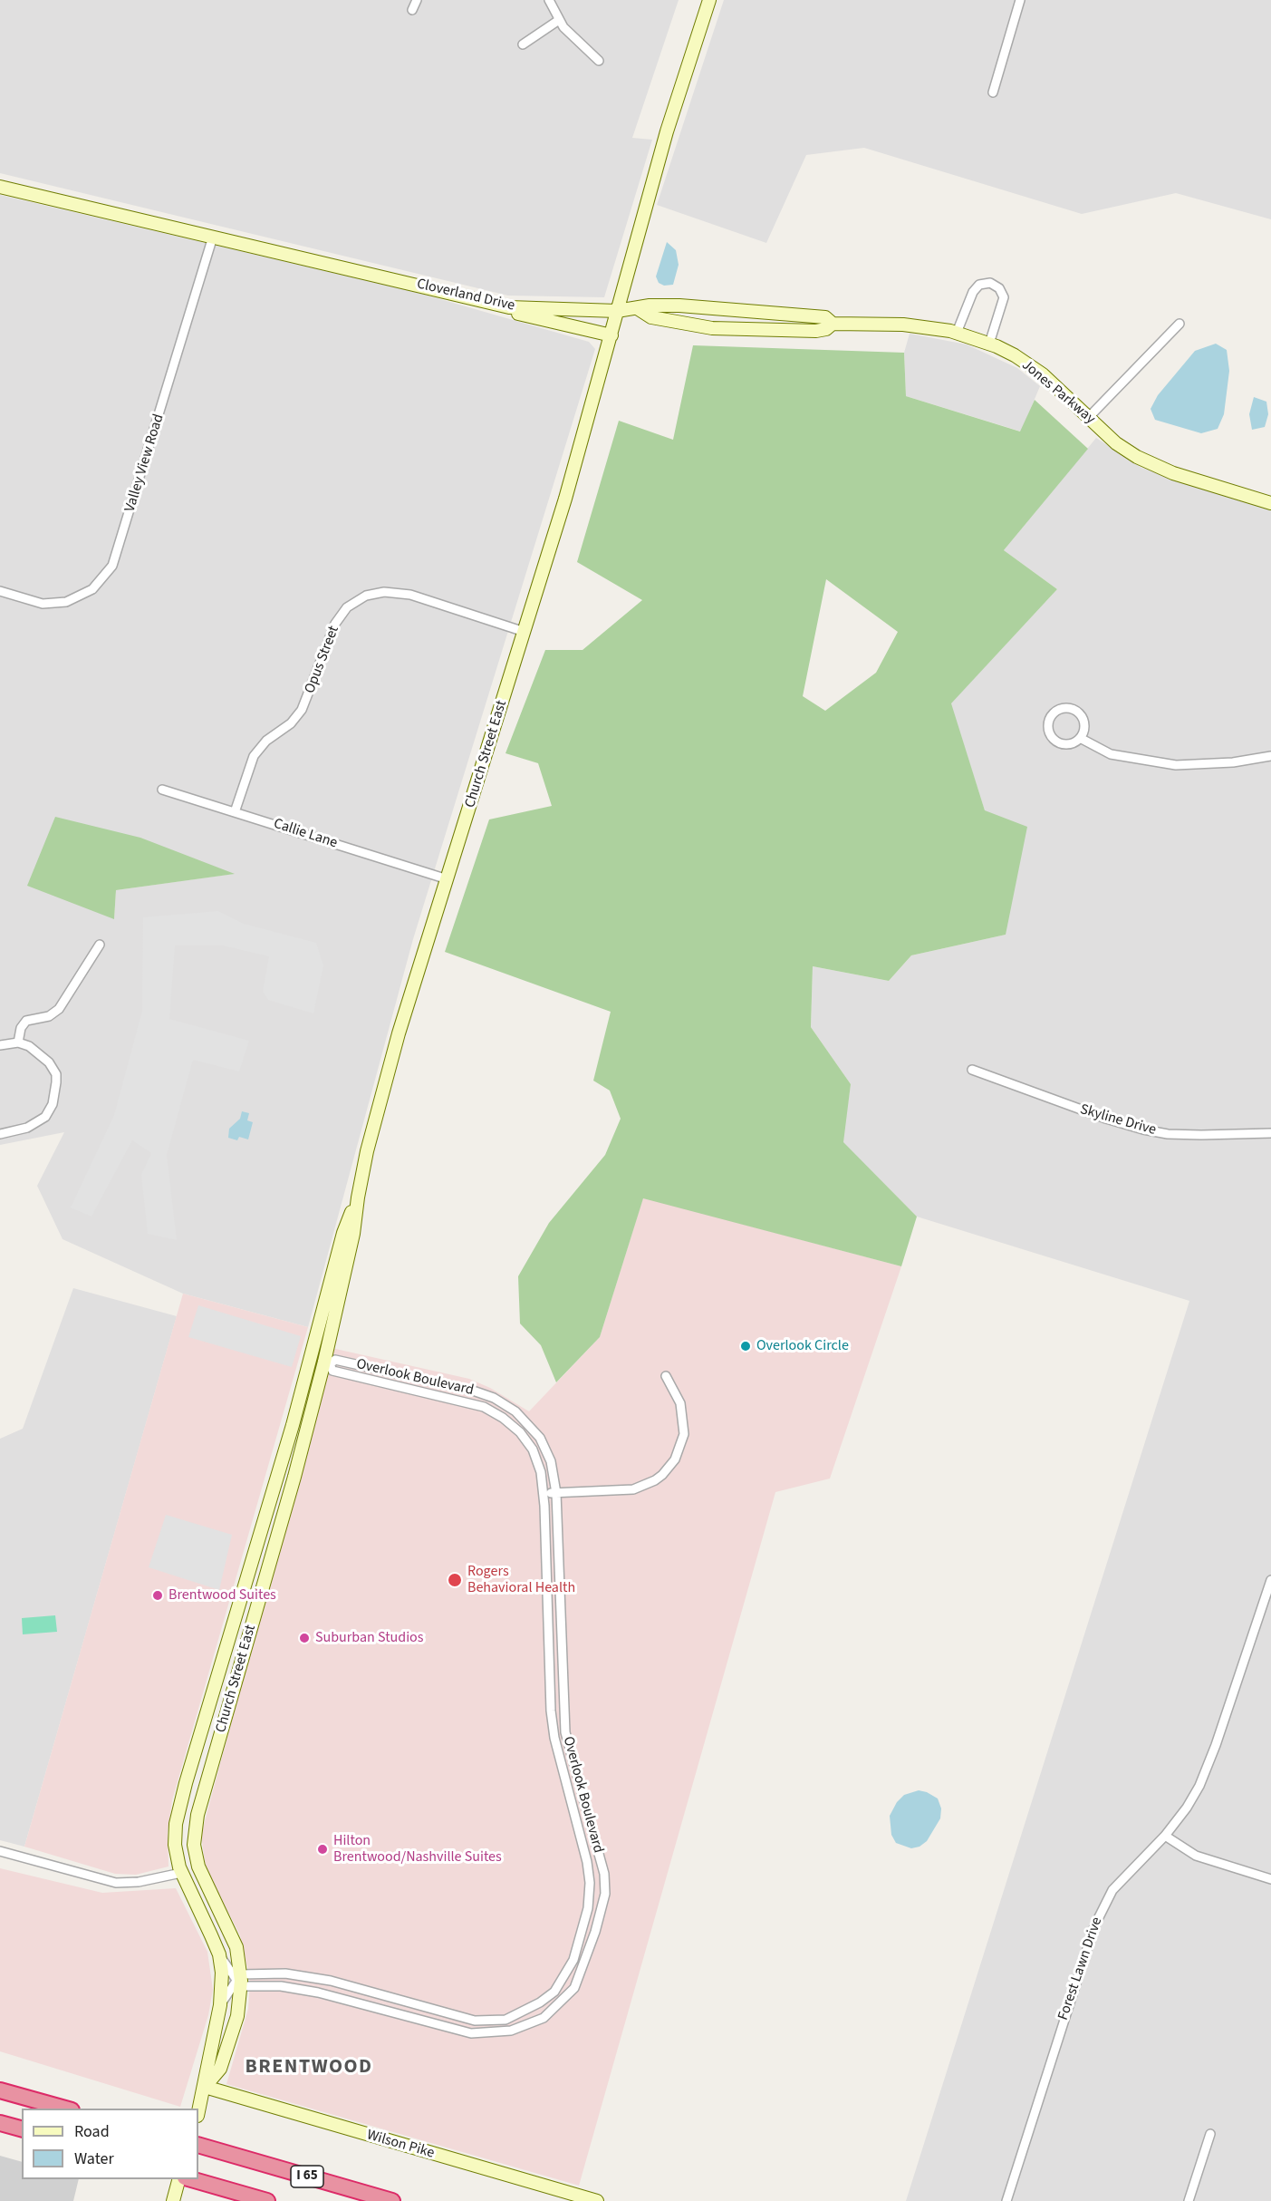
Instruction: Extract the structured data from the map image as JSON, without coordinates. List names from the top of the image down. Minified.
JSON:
{"streets":{"highway":["I 65"],"main road":["Cloverland Drive","Jones Parkway","Church Street East","Wilson Pike"],"street":["Valley View Road","Opus Street","Callie Lane","Skyline Drive","Overlook Boulevard","Forest Lawn Drive"]},"crossings":[["Cloverland Drive","Jones Parkway"],["Cloverland Drive","Valley View Road"],["Cloverland Drive","Church Street East"],["Jones Parkway","Church Street East"],["Opus Street","Church Street East"],["Opus Street","Callie Lane"],["Church Street East","Callie Lane"],["Church Street East","Overlook Boulevard"],["Church Street East","Wilson Pike"]],"districts":["BRENTWOOD"],"places":["Overlook Circle","Rogers Behavioral Health","Brentwood Suites","Suburban Studios","Hilton Brentwood/Nashville Suites"],"legend":["Road","Water"]}
